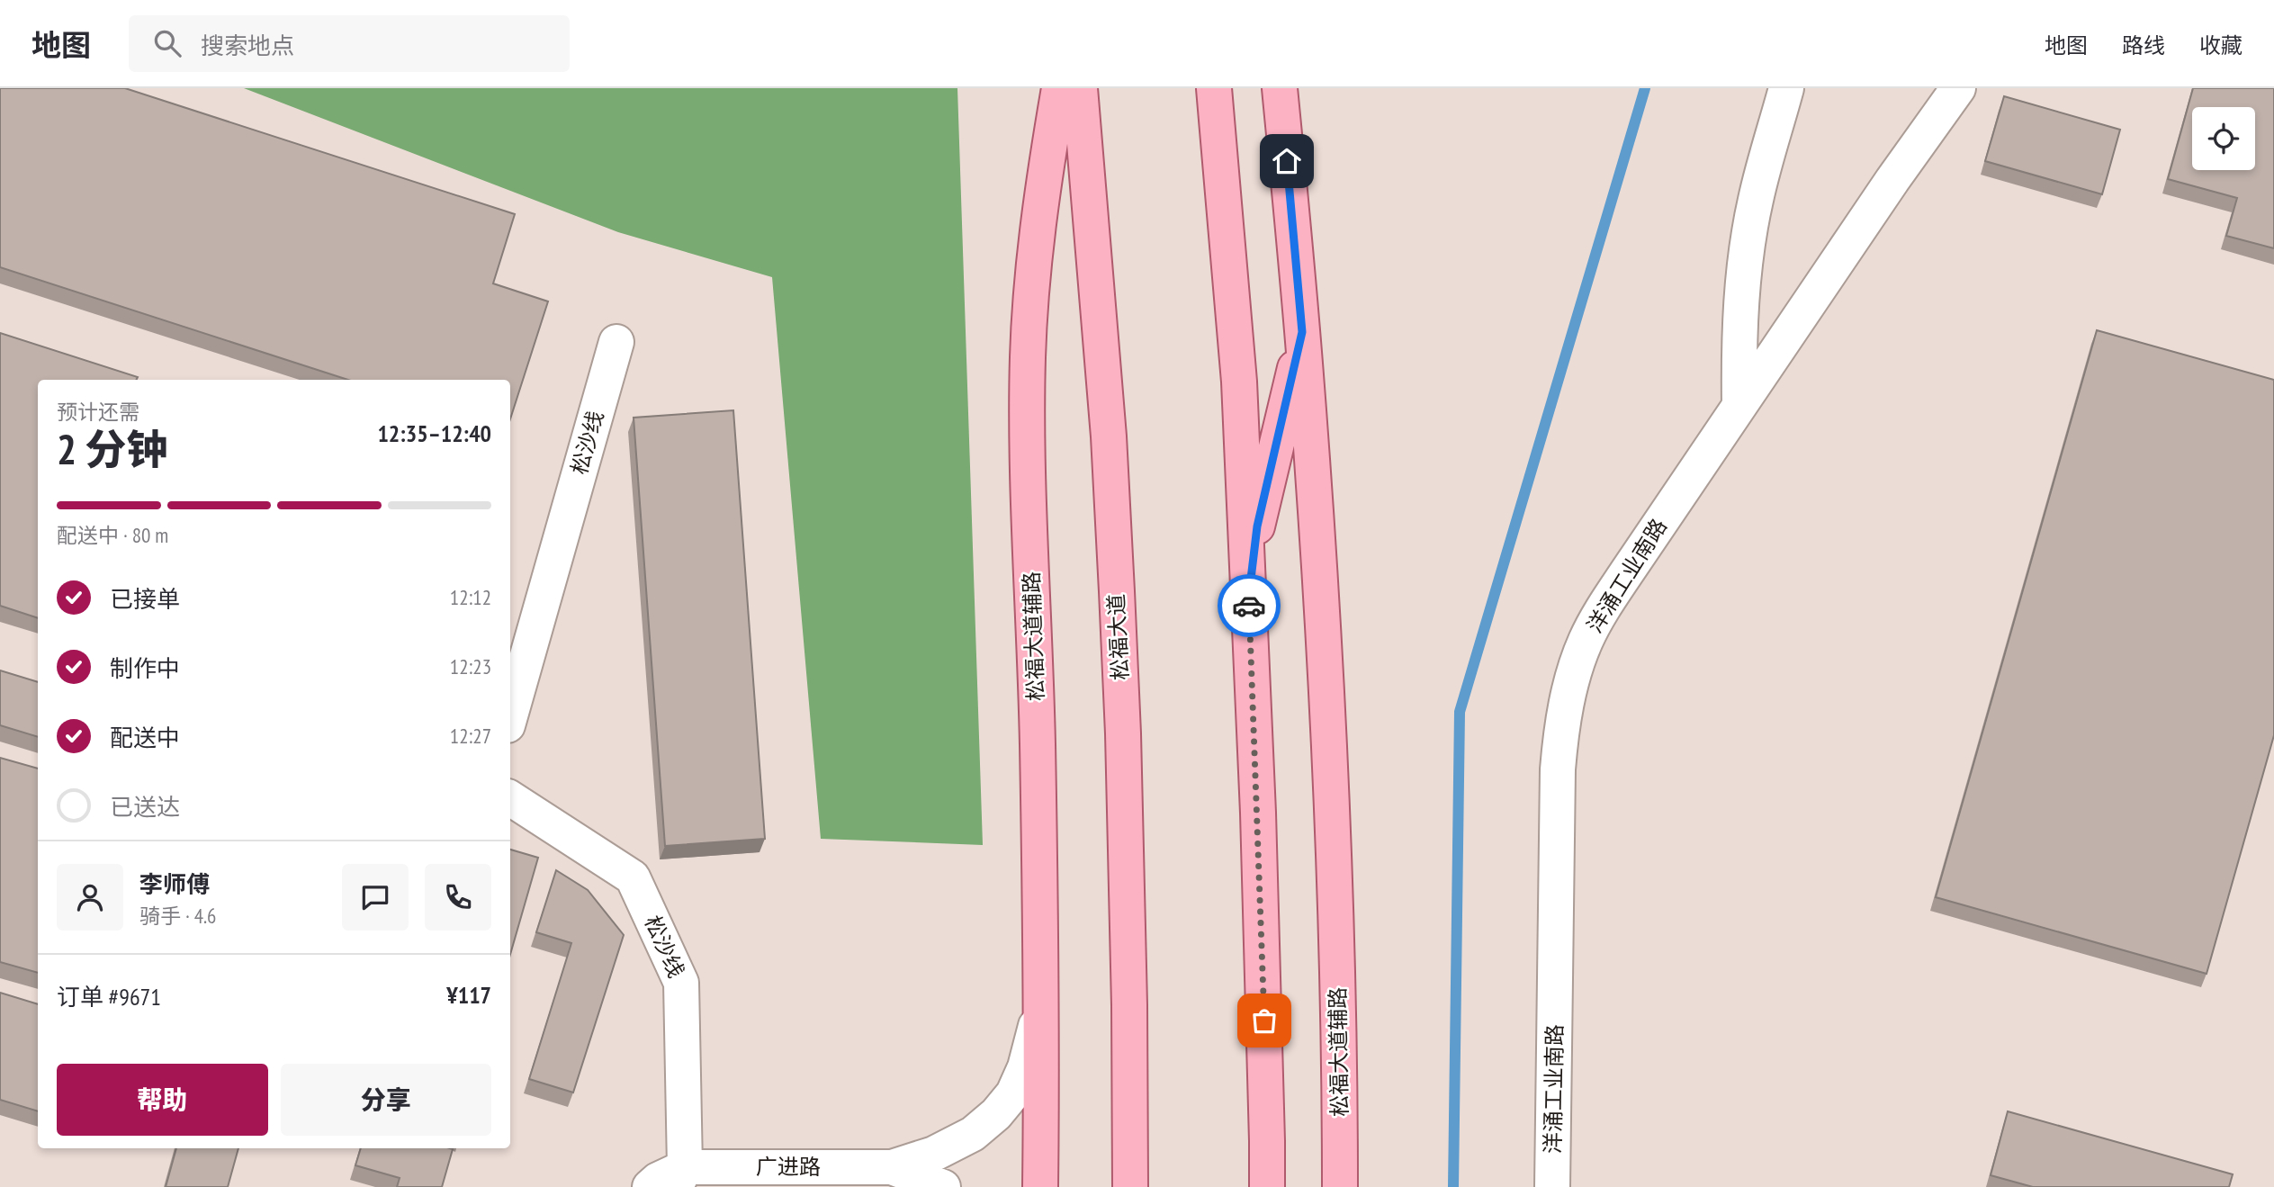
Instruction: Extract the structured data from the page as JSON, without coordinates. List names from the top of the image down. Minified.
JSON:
{"streets":{"main road":["松福大道辅路","松福大道"],"street":["松沙线","洋涌工业南路","广进路"]},"crossings":[["松沙线","广进路"]],"page":{"header":"地图","search":"搜索地点","nav":["地图","路线","收藏"],"heading":["2 分钟","预计还需","12:35–12:40"],"panel":["李师傅","骑手 · 4.6","订单 #9671","¥117"],"bar":"配送中 · 80 m","list":[["已接单","12:12"],["制作中","12:23"],["配送中","12:27"],"已送达"],"buttons":["帮助","分享"]}}
